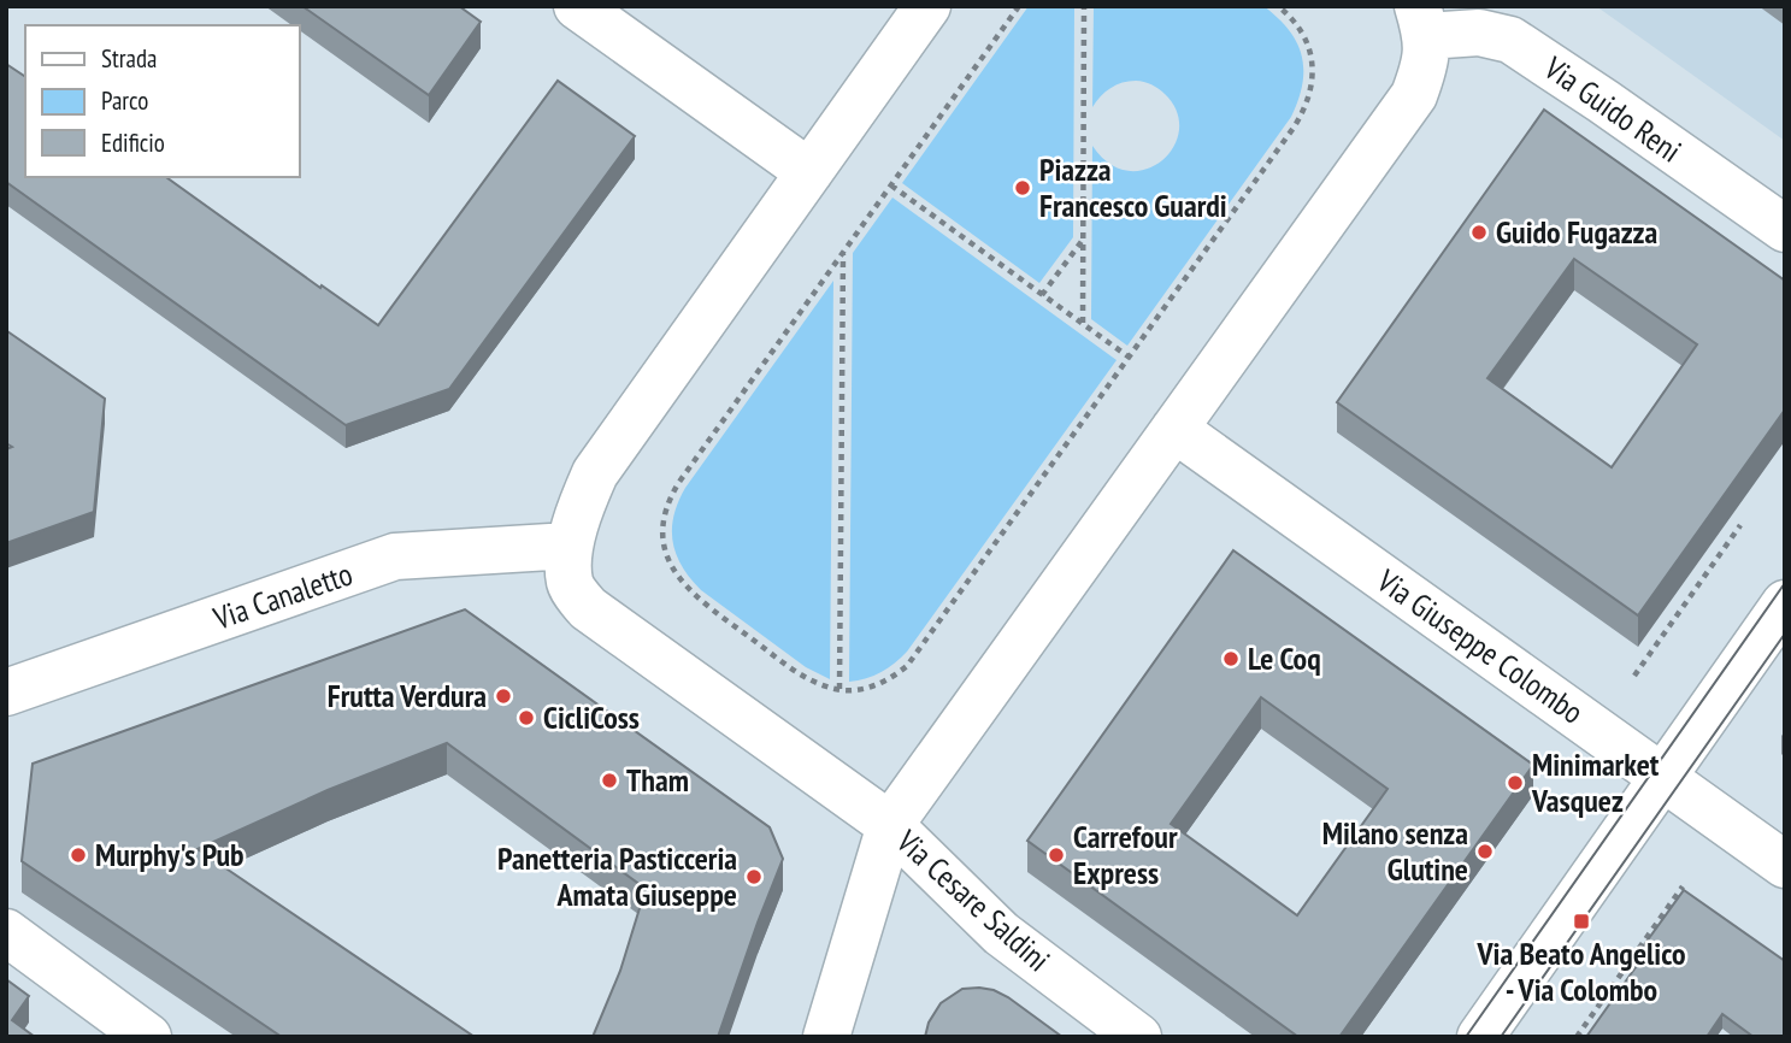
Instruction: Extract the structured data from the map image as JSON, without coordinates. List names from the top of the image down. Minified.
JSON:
{"streets":{"street":["Via Guido Reni","Via Canaletto","Via Giuseppe Colombo","Via Cesare Saldini"]},"places":{"other":["Piazza Francesco Guardi","Guido Fugazza","Le Coq","Frutta Verdura","CicliCoss","Tham","Minimarket Vasquez","Milano senza Glutine","Murphy's Pub","Carrefour Express","Panetteria Pasticceria Amata Giuseppe"],"transit":["Via Beato Angelico - Via Colombo"]},"legend":["Strada","Parco","Edificio"]}
